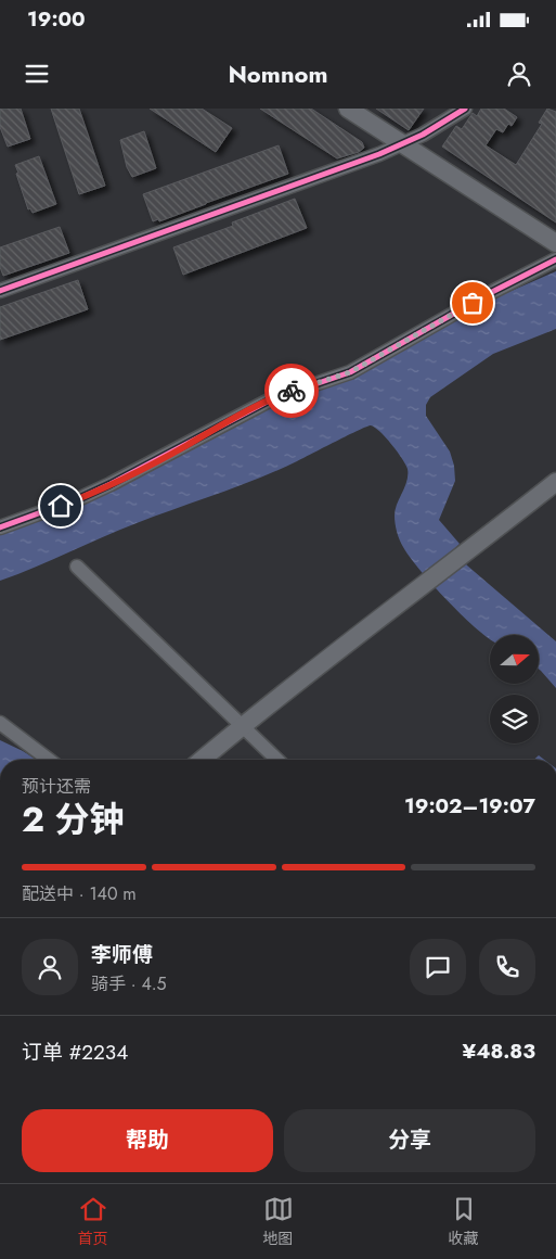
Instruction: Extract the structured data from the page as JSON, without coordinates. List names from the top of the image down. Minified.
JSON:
{"north":"right","page":{"status":"19:00","header":"Nomnom","heading":["2 分钟","预计还需","19:02–19:07"],"panel":["李师傅","骑手 · 4.5","订单 #2234","¥48.83"],"bar":"配送中 · 140 m","buttons":["帮助","分享"],"tabs":["首页","地图","收藏"]}}
